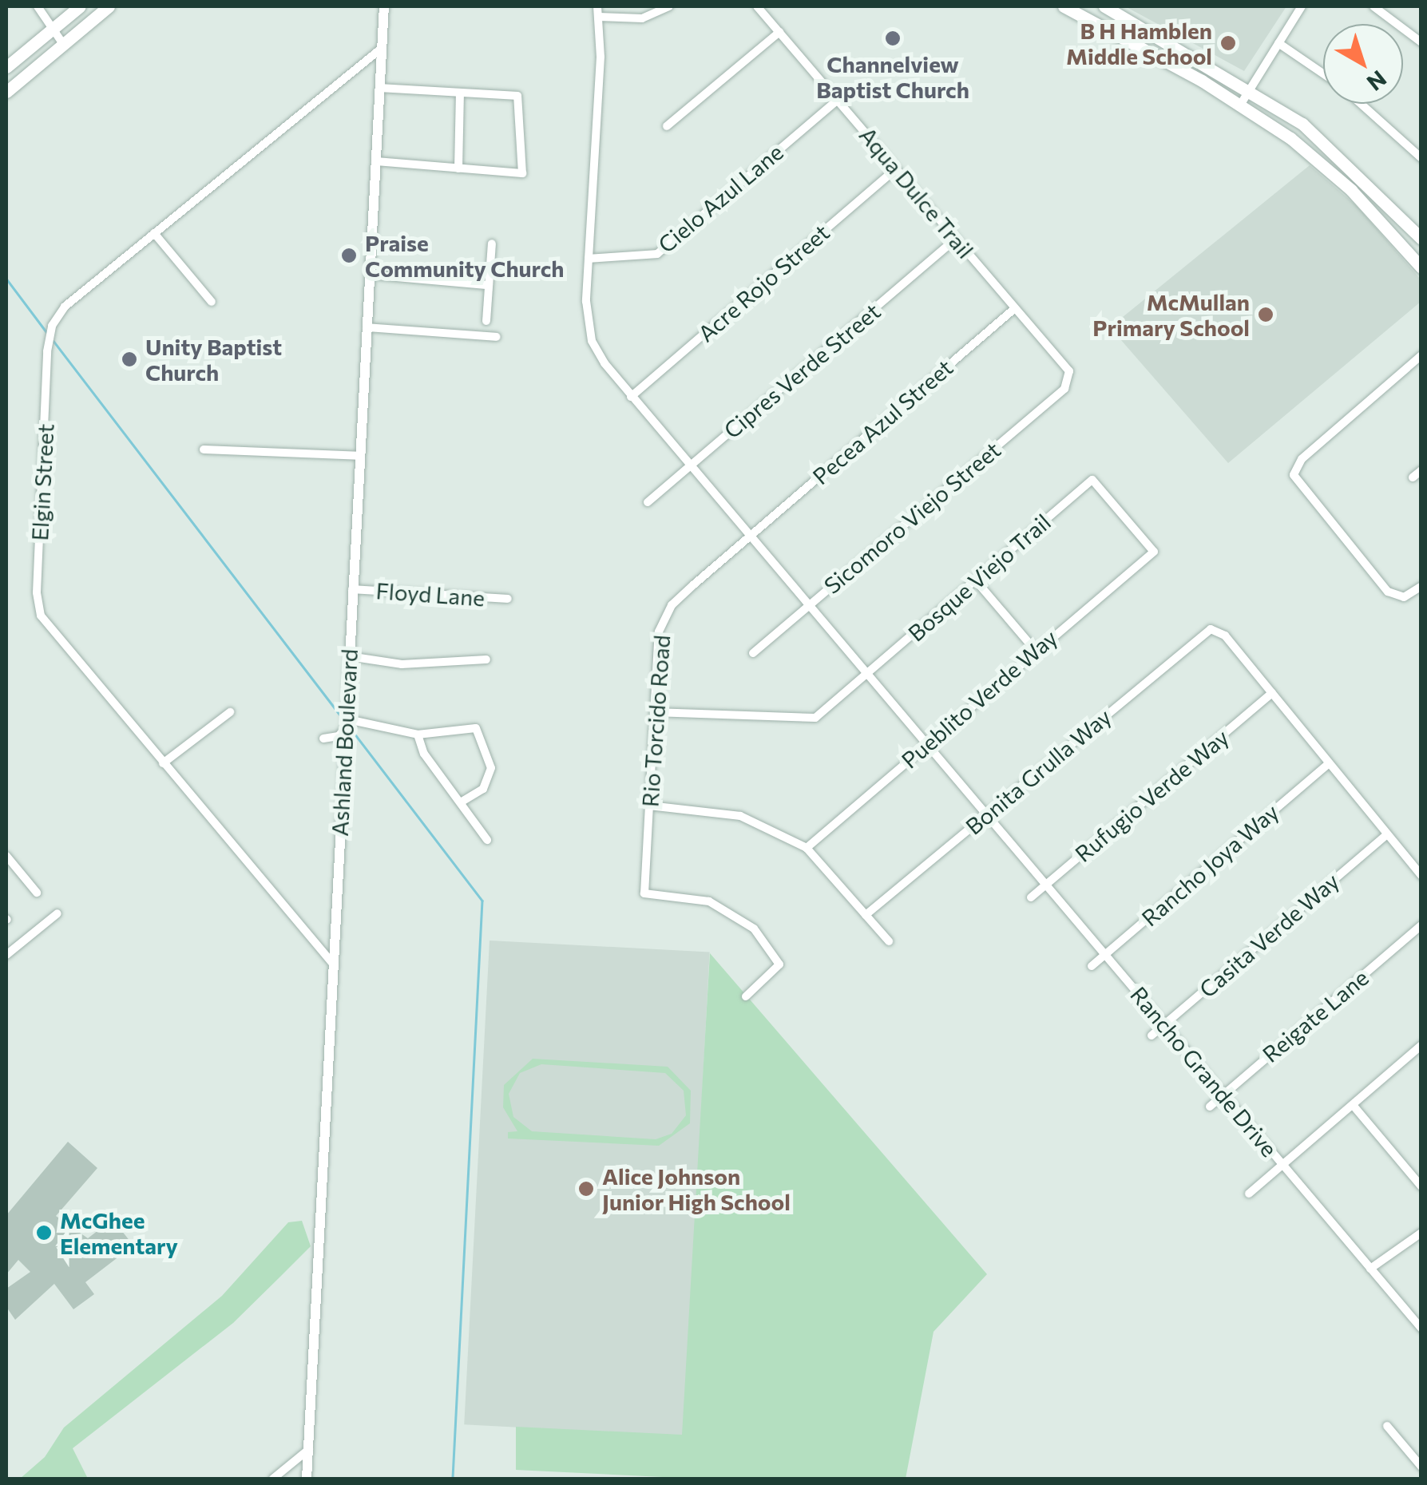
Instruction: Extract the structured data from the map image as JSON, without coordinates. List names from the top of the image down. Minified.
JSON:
{"streets":{"street":["Aqua Dulce Trail","Cielo Azul Lane","Acre Rojo Street","Cipres Verde Street","Pecea Azul Street","Elgin Street","Sicomoro Viejo Street","Bosque Viejo Trail","Floyd Lane","Pueblito Verde Way","Rio Torcido Road","Ashland Boulevard","Bonita Grulla Way","Rufugio Verde Way","Rancho Joya Way","Casita Verde Way","Reigate Lane","Rancho Grande Drive"]},"crossings":[["Aqua Dulce Trail","Cielo Azul Lane"],["Aqua Dulce Trail","Acre Rojo Street"],["Aqua Dulce Trail","Cipres Verde Street"],["Aqua Dulce Trail","Pecea Azul Street"],["Aqua Dulce Trail","Sicomoro Viejo Street"],["Cielo Azul Lane","Rancho Grande Drive"],["Acre Rojo Street","Rancho Grande Drive"],["Cipres Verde Street","Rancho Grande Drive"],["Pecea Azul Street","Rio Torcido Road"],["Pecea Azul Street","Rancho Grande Drive"],["Elgin Street","Ashland Boulevard"],["Sicomoro Viejo Street","Rancho Grande Drive"],["Bosque Viejo Trail","Pueblito Verde Way"],["Bosque Viejo Trail","Rio Torcido Road"],["Bosque Viejo Trail","Rancho Grande Drive"],["Floyd Lane","Ashland Boulevard"],["Pueblito Verde Way","Rancho Grande Drive"],["Rio Torcido Road","Rancho Grande Drive"],["Bonita Grulla Way","Rufugio Verde Way"],["Bonita Grulla Way","Rancho Grande Drive"],["Rufugio Verde Way","Rancho Grande Drive"],["Rancho Joya Way","Rancho Grande Drive"],["Casita Verde Way","Rancho Grande Drive"],["Reigate Lane","Rancho Grande Drive"]],"places":["Channelview Baptist Church","B H Hamblen Middle School","Praise Community Church","McMullan Primary School","Unity Baptist Church","Alice Johnson Junior High School","McGhee Elementary"],"north":"bottom right"}
